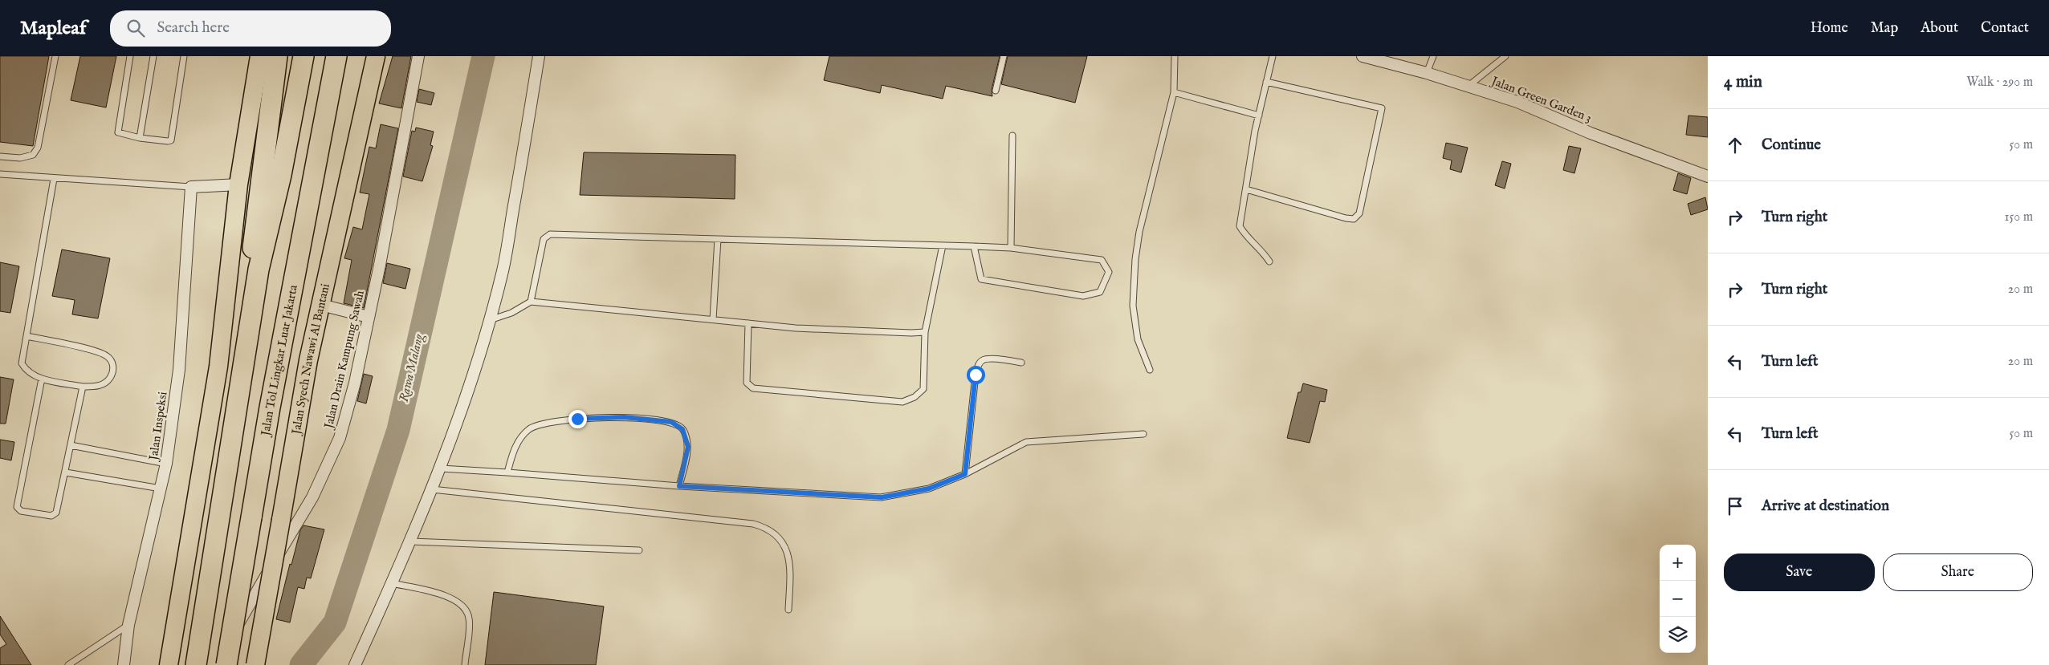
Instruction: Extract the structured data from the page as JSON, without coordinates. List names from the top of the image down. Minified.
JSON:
{"streets":{"highway":["Jalan Syech Nawawi Al Bantani","Jalan Tol Lingkar Luar Jakarta"],"street":["Jalan Green Garden 3","Jalan Drain Kampung Sawah","Jalan Inspeksi"]},"water":["Rawa Malang"],"page":{"header":"Mapleaf","search":"Search here","nav":["Home","Map","About","Contact"],"heading":["4 min","Walk · 290 m"],"list":[["Continue","50 m"],["Turn right","150 m"],["Turn right","20 m"],["Turn left","20 m"],["Turn left","50 m"],"Arrive at destination"],"buttons":["Save","Share"],"map_buttons":["+","−"]}}
